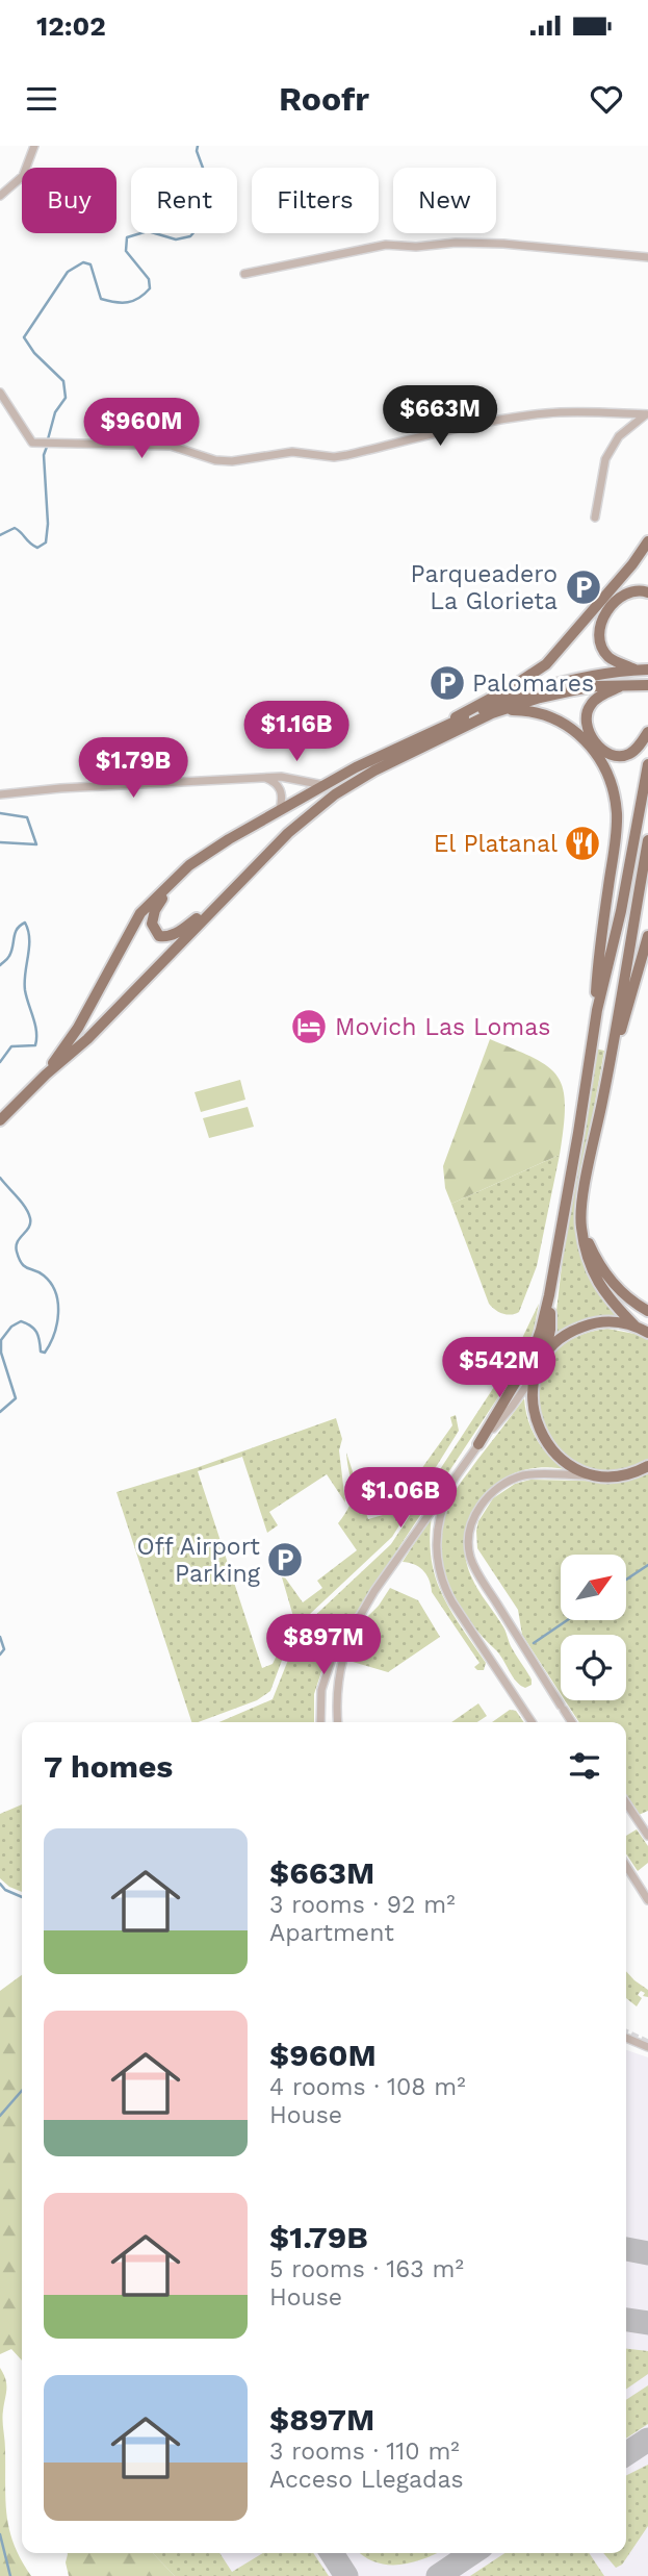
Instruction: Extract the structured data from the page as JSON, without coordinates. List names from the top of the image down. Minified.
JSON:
{"places":{"parking":["Parqueadero La Glorieta","Palomares","Off Airport Parking"],"restaurant":["El Platanal"],"hotel":["Movich Las Lomas"]},"north":"top right","page":{"status":"12:02","header":"Roofr","chip":["Buy","Rent","Filters","New"],"price":["$663M","$960M","$1.16B","$1.79B","$542M","$1.06B","$897M"],"heading":"7 homes","list":[{"name":"$663M","note":"3 rooms · 92 m² · Apartment"},{"name":"$960M","note":"4 rooms · 108 m² · House"},{"name":"$1.79B","note":"5 rooms · 163 m² · House"},{"name":"$897M","note":"3 rooms · 110 m² · Acceso Llegadas"}]}}
